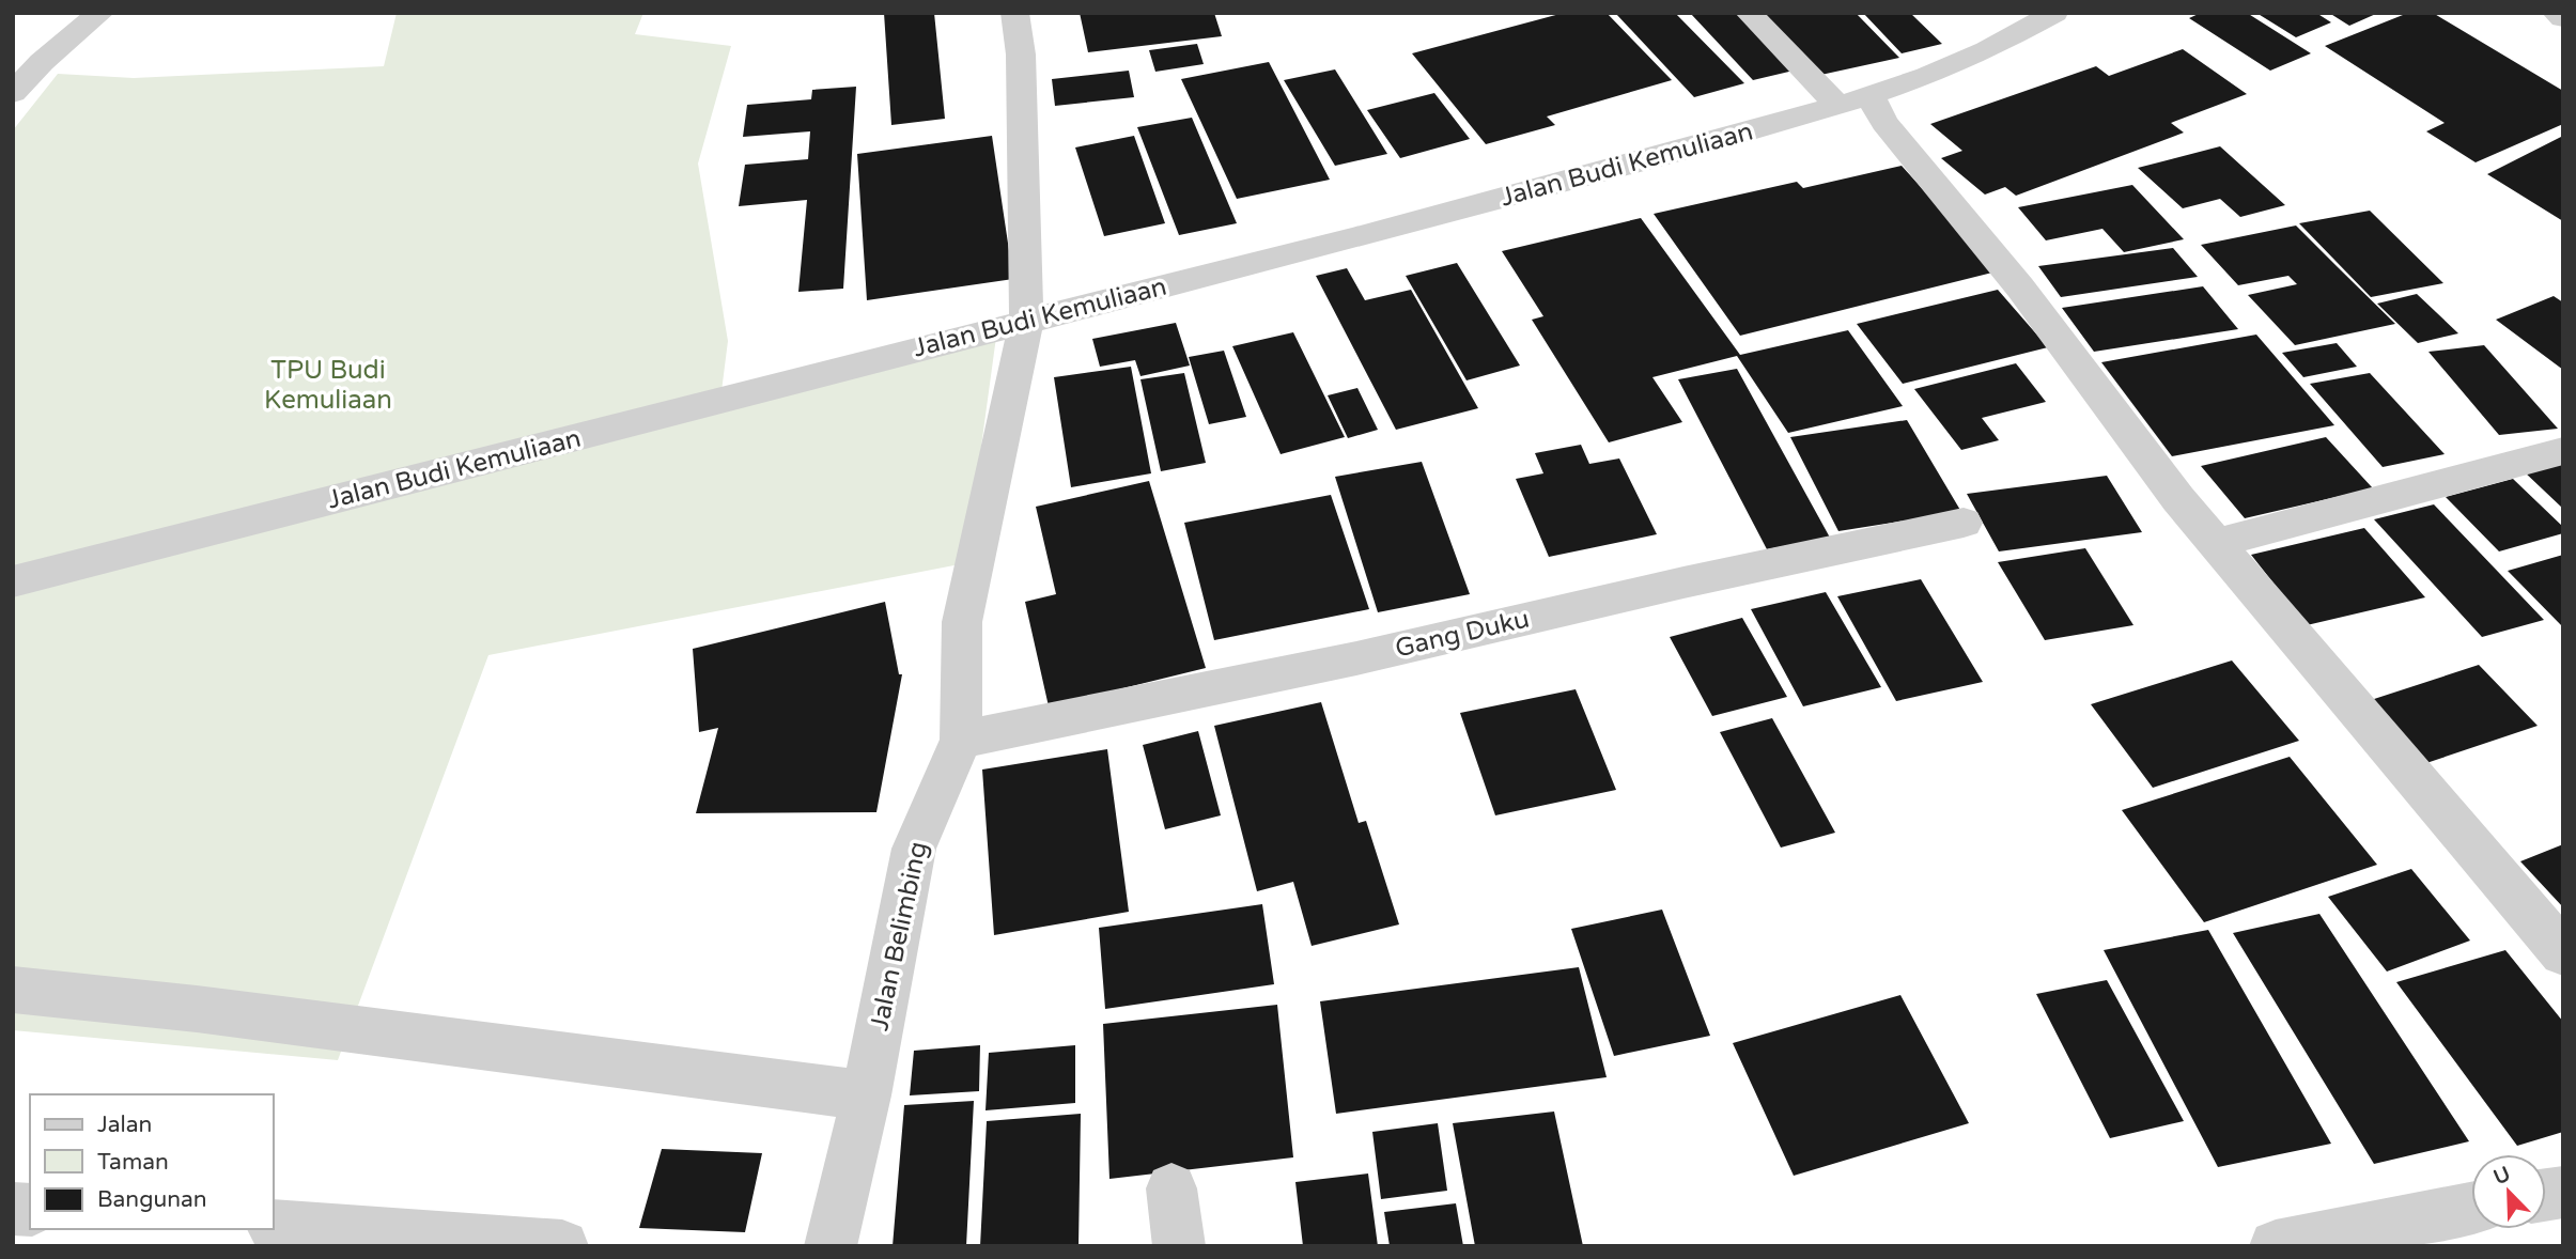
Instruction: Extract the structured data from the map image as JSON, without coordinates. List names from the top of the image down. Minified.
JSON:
{"streets":{"street":["Jalan Budi Kemuliaan","Gang Duku","Jalan Belimbing"]},"crossings":[["Jalan Budi Kemuliaan","Jalan Belimbing"],["Gang Duku","Jalan Belimbing"]],"parks":["TPU Budi Kemuliaan"],"legend":["Jalan","Taman","Bangunan"],"north":"top left"}
